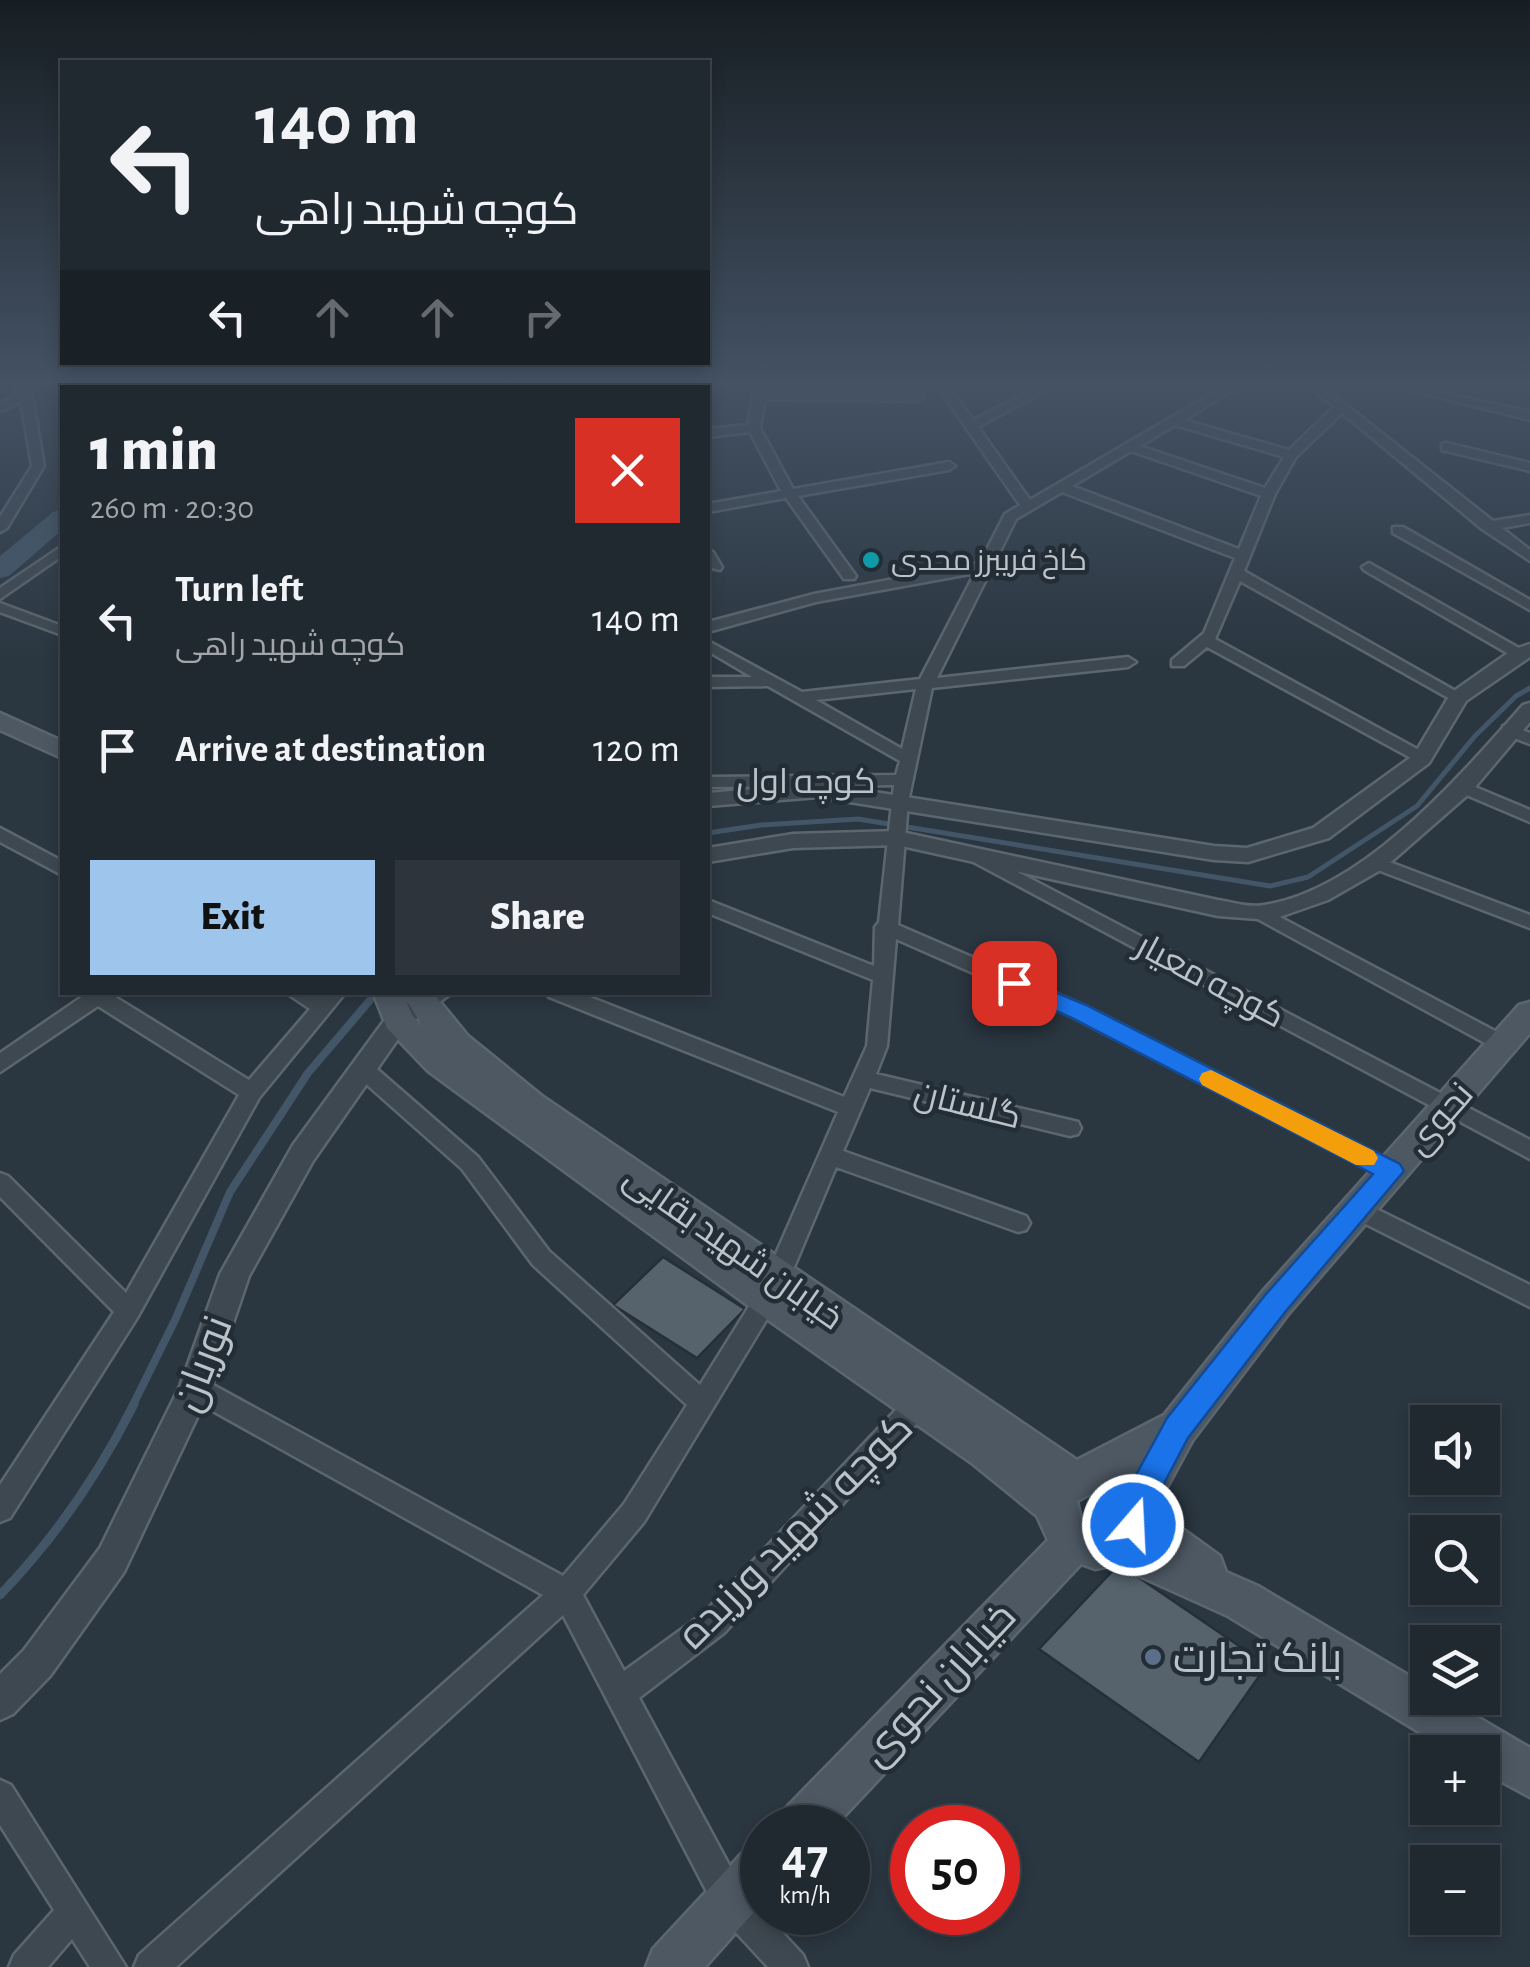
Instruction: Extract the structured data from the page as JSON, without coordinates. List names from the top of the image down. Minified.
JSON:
{"streets":{"main road":["نحوی","خیابان شهید بقایی","خیابان نحوی"],"street":["کوچه اول","کوچه معیار","گلستان","نوریان","کوچه شهید ورزیده"]},"crossings":[["کوچه معیار","نحوی"],["نحوی","خیابان شهید بقایی"],["نحوی","خیابان نحوی"],["خیابان شهید بقایی","نوریان"],["خیابان شهید بقایی","کوچه شهید ورزیده"],["خیابان شهید بقایی","خیابان نحوی"]],"places":["کاخ فریبرز محدی","بانک تجارت"],"page":{"turn":["140 m","کوچه شهید راهی"],"heading":["1 min","260 m · 20:30"],"list":[{"name":"Turn left","note":"کوچه شهید راهی","value":"140 m"},{"name":"Arrive at destination","value":"120 m"}],"buttons":["Exit","Share"],"map_buttons":["+","−"],"speed":"47 km/h","limit":"50"}}
